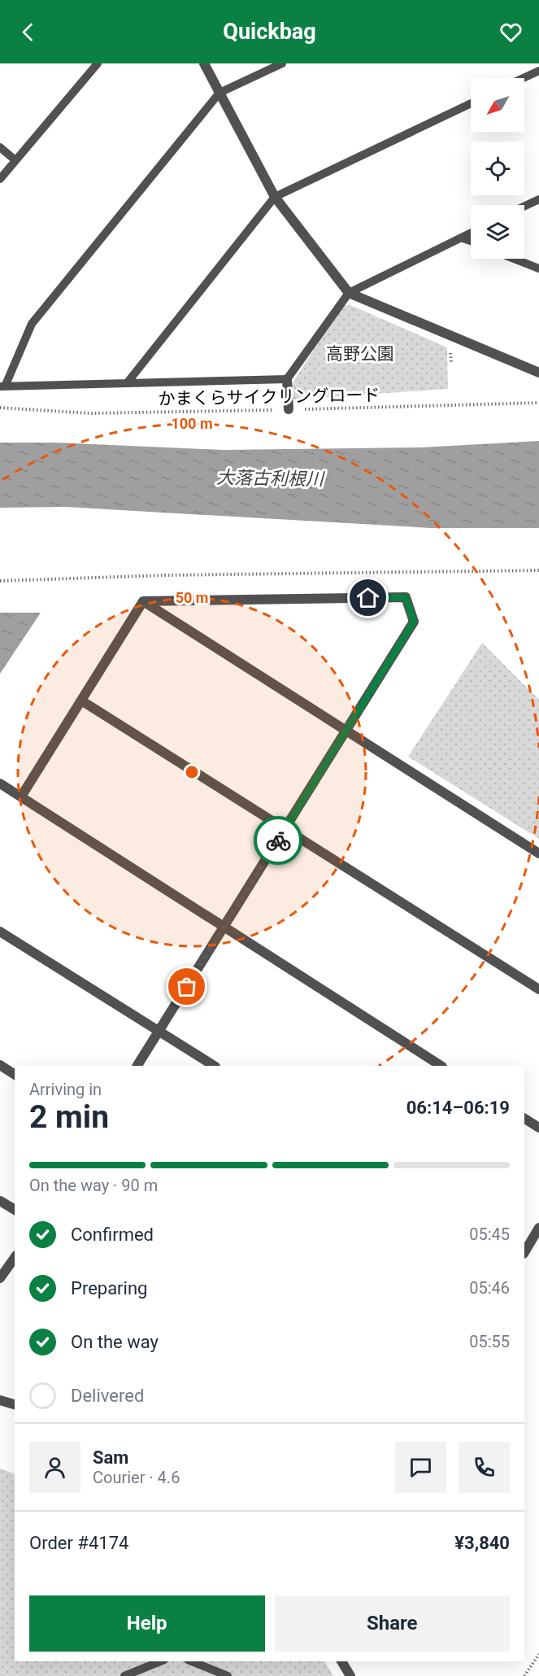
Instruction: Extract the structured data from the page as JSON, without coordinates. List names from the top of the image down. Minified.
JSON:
{"streets":{"path":["かまくらサイクリングロード"]},"water":["大落古利根川"],"parks":["高野公園"],"north":"bottom left","page":{"header":"Quickbag","heading":["2 min","Arriving in","06:14–06:19"],"panel":["Sam","Courier · 4.6","Order #4174","¥3,840"],"bar":"On the way · 90 m","list":[["Confirmed","05:45"],["Preparing","05:46"],["On the way","05:55"],"Delivered"],"buttons":["Help","Share"]},"rings":["100 m","50 m"]}
